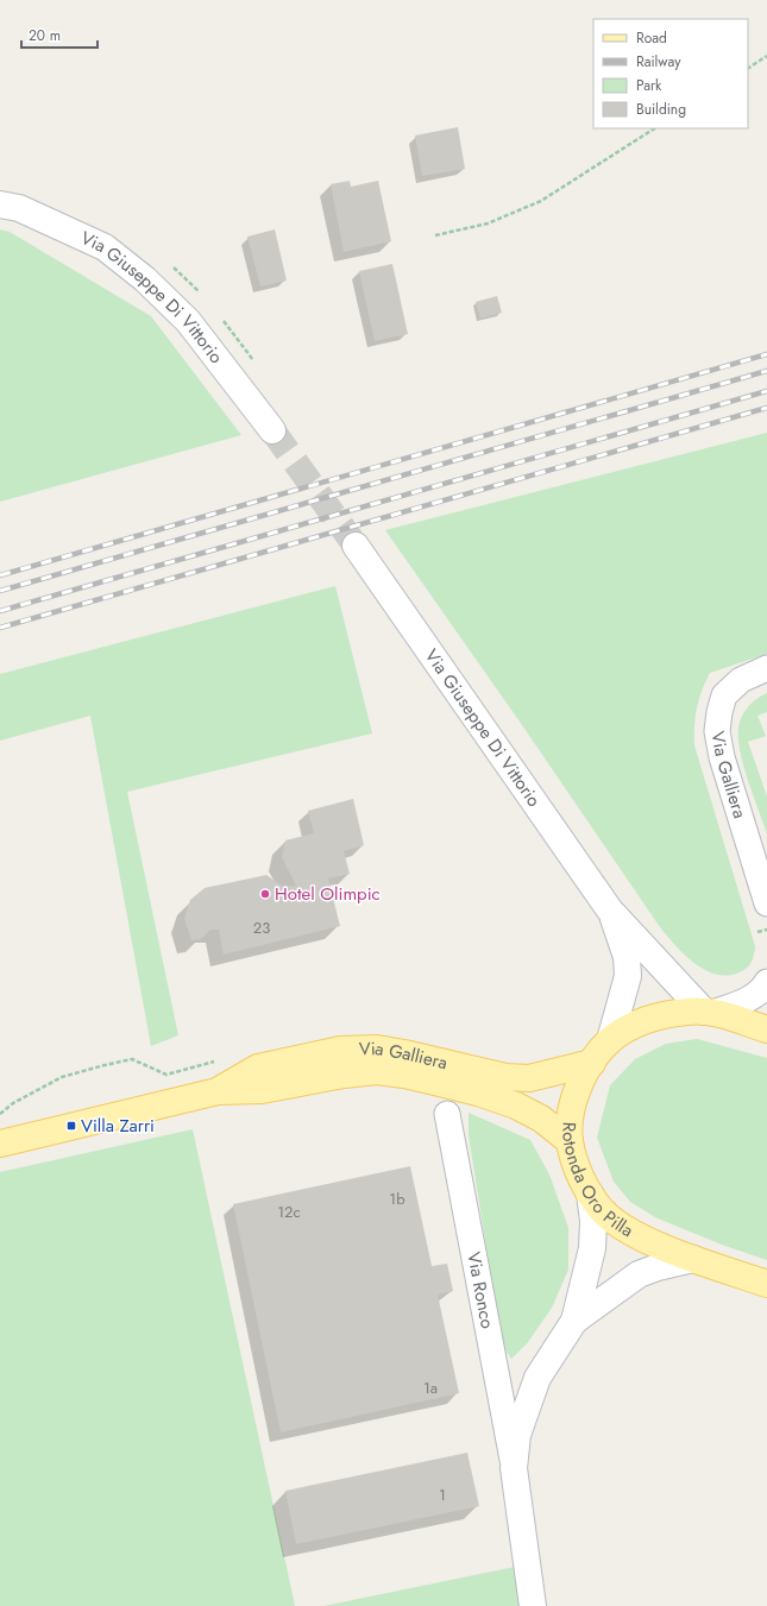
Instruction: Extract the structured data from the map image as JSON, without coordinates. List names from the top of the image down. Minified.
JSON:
{"streets":{"main road":["Via Galliera","Rotonda Oro Pilla"],"street":["Via Giuseppe Di Vittorio","Via Ronco"]},"crossings":[["Via Giuseppe Di Vittorio","Rotonda Oro Pilla"],["Via Galliera","Rotonda Oro Pilla"],["Rotonda Oro Pilla","Via Ronco"]],"places":{"other":["Hotel Olimpic"],"transit":["Villa Zarri"]},"house_numbers":["23","1b","12c","1a","1"],"legend":["Road","Railway","Park","Building"],"scale_bar":"20 m"}
